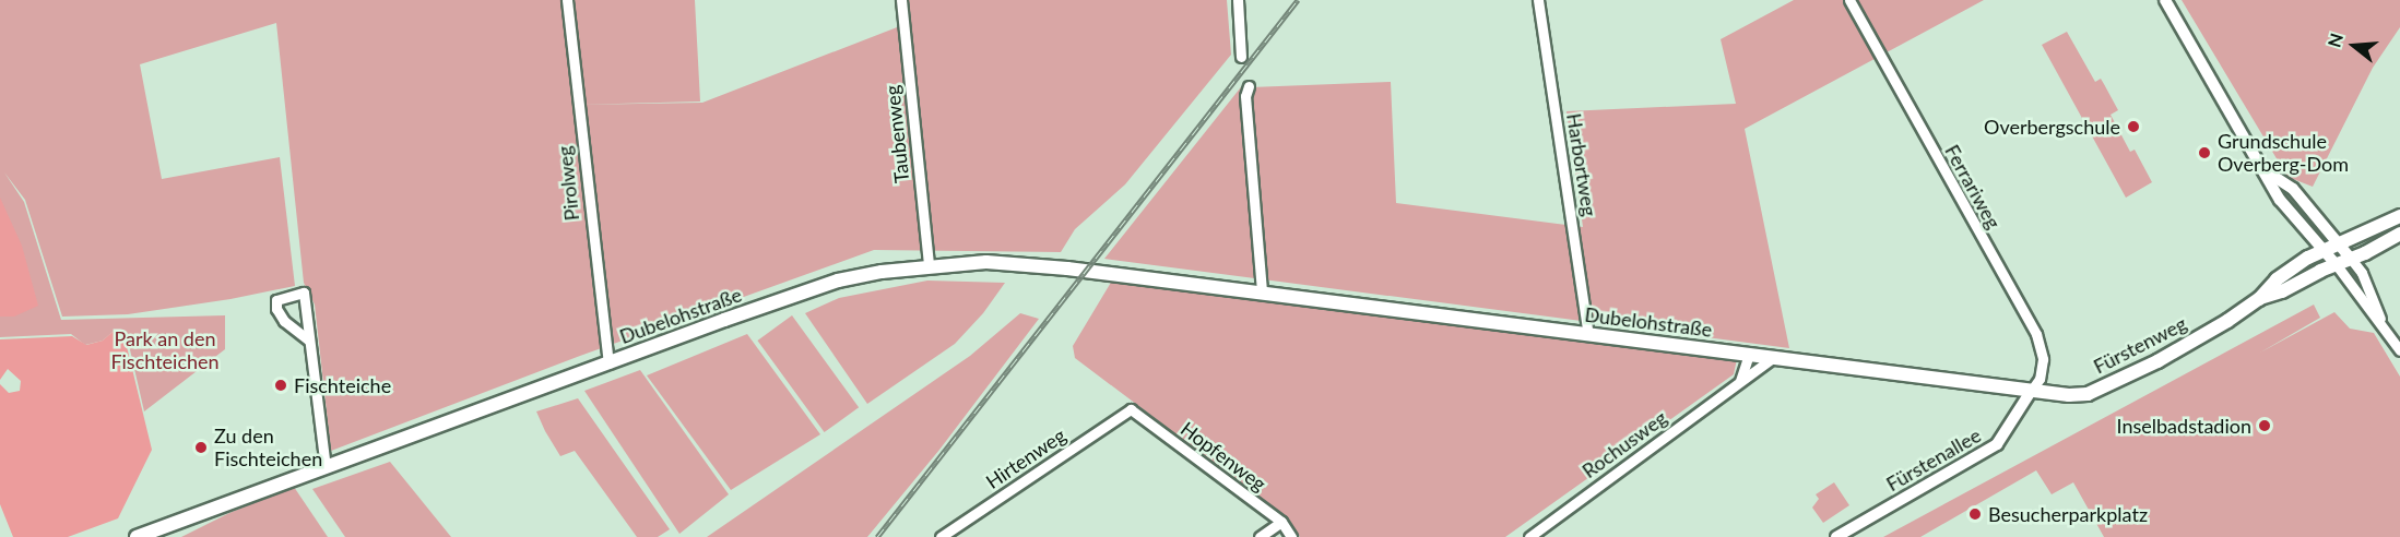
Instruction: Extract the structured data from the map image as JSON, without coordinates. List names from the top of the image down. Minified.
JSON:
{"streets":{"main road":["Dubelohstraße","Fürstenweg"],"street":["Taubenweg","Harbortweg","Pirolweg","Ferrariweg","Rochusweg","Hopfenweg","Hirtenweg","Fürstenallee"]},"crossings":[["Taubenweg","Dubelohstraße"],["Harbortweg","Dubelohstraße"],["Pirolweg","Dubelohstraße"],["Ferrariweg","Dubelohstraße"],["Ferrariweg","Fürstenweg"],["Ferrariweg","Fürstenallee"],["Dubelohstraße","Fürstenweg"],["Dubelohstraße","Rochusweg"],["Dubelohstraße","Fürstenallee"],["Fürstenweg","Fürstenallee"],["Hopfenweg","Hirtenweg"]],"parks":["Park an den Fischteichen"],"places":["Overbergschule","Grundschule Overberg-Dom","Fischteiche","Inselbadstadion","Zu den Fischteichen","Besucherparkplatz"],"north":"left"}
